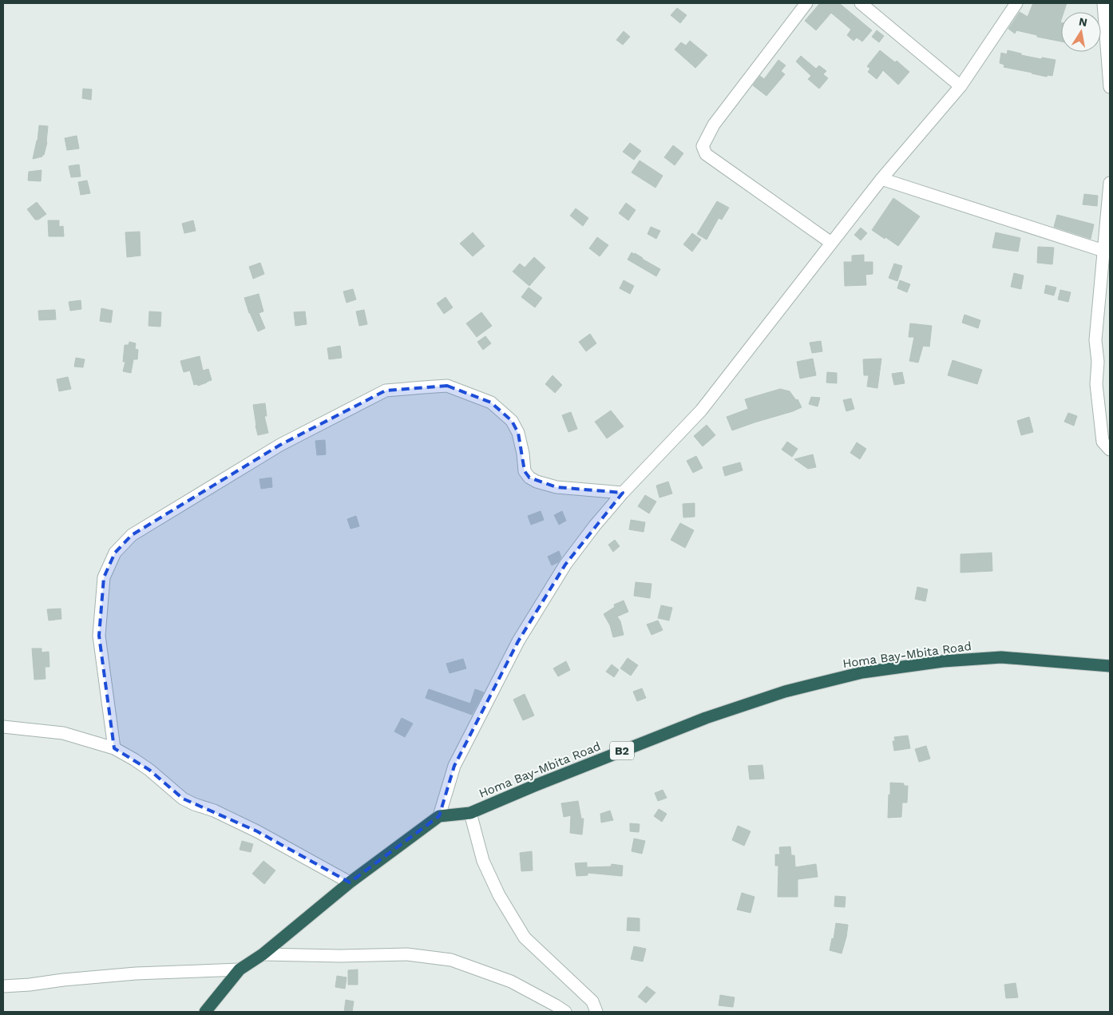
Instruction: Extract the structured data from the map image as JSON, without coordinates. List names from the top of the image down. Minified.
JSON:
{"streets":{"highway":["Homa Bay-Mbita Road","B2"]},"north":"top"}
